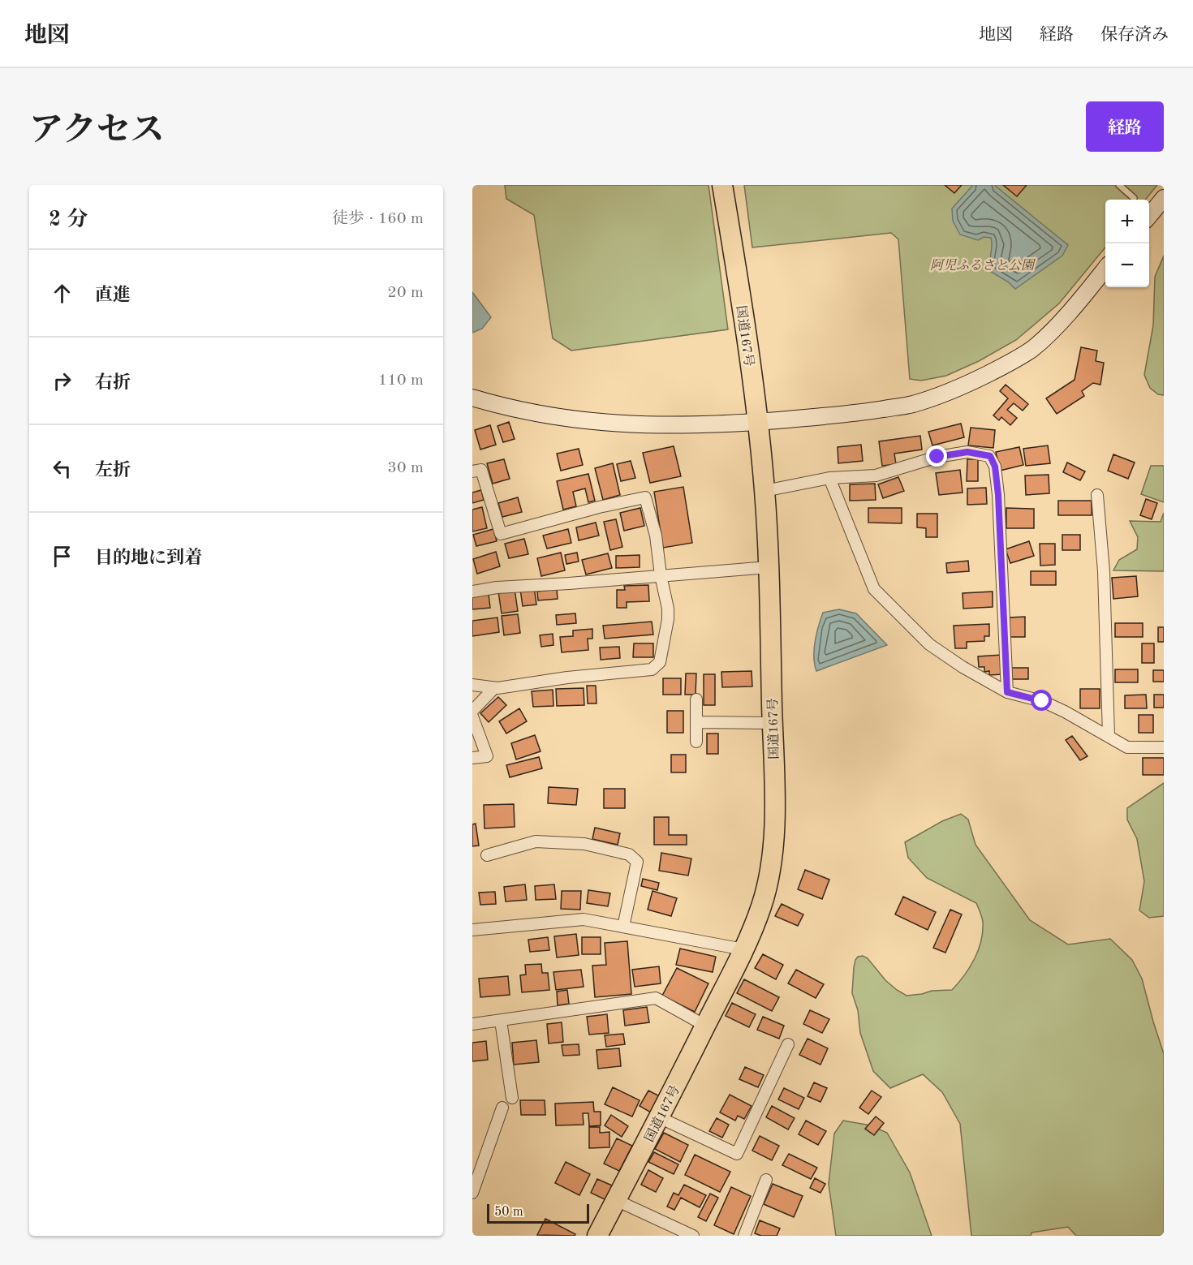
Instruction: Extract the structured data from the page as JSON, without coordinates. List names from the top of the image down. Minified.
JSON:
{"streets":{"highway":["国道167号"]},"parks":["阿児ふるさと公園"],"scale_bar":"50 m","page":{"header":"地図","nav":["地図","経路","保存済み"],"title":"アクセス","buttons":"経路","heading":["2 分","徒歩 · 160 m"],"map_buttons":["+","−"],"list":[["直進","20 m"],["右折","110 m"],["左折","30 m"],"目的地に到着"],"scale":"50 m"}}
